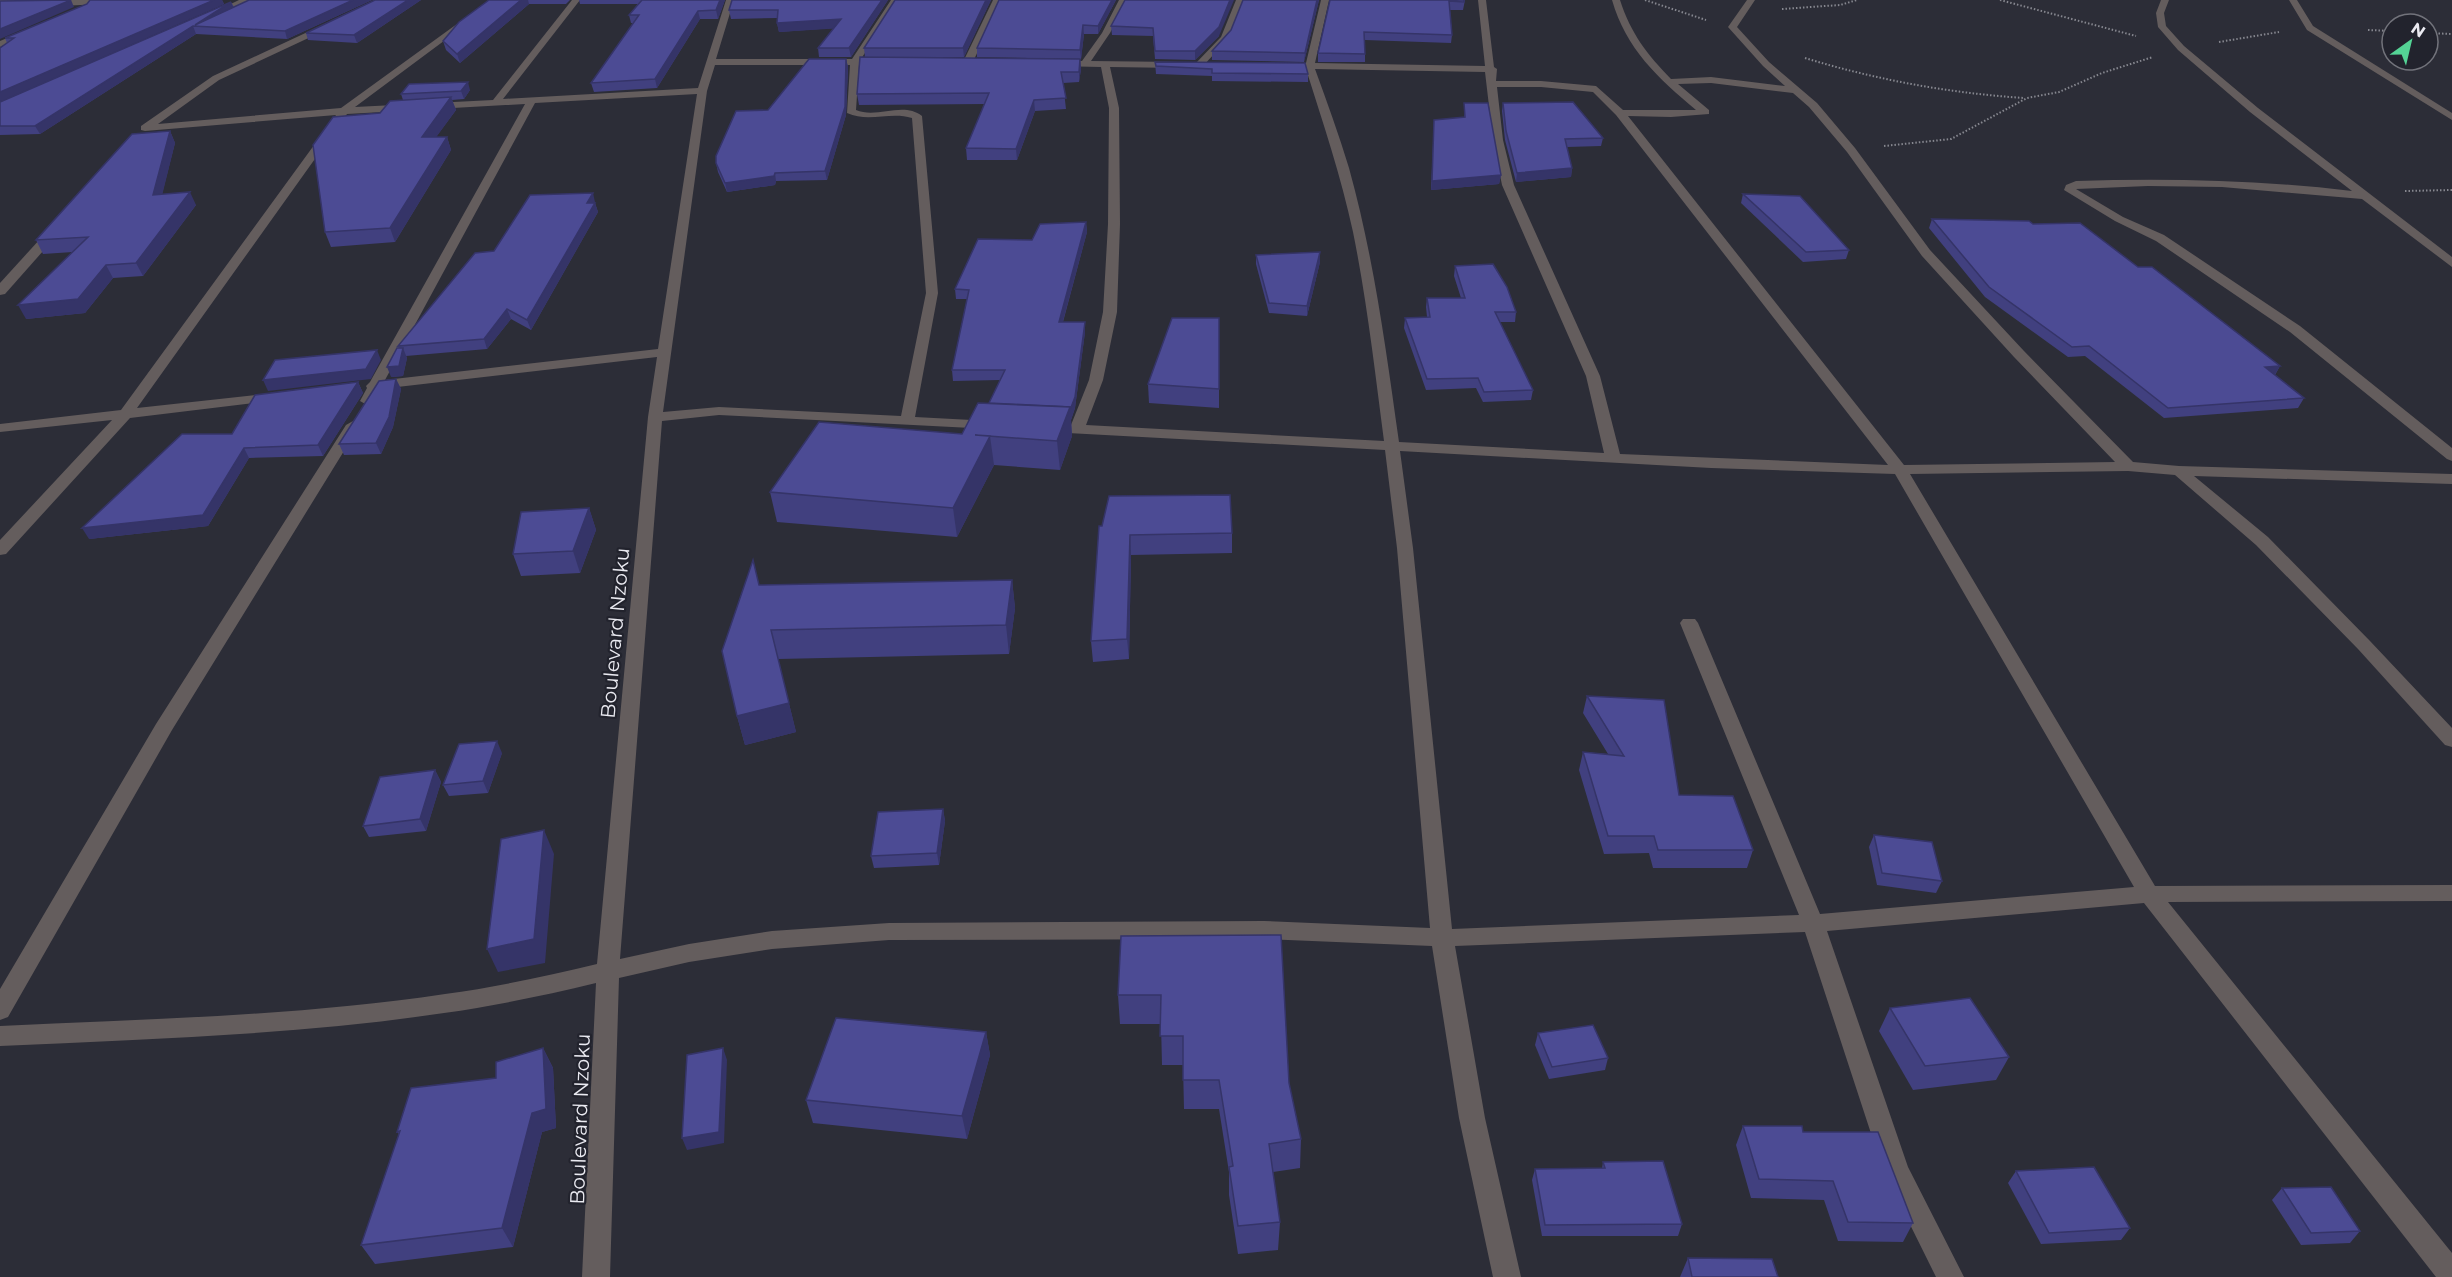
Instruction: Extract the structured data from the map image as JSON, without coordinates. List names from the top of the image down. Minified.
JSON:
{"streets":{"street":["Boulevard Nzoku"]},"north":"top right"}
